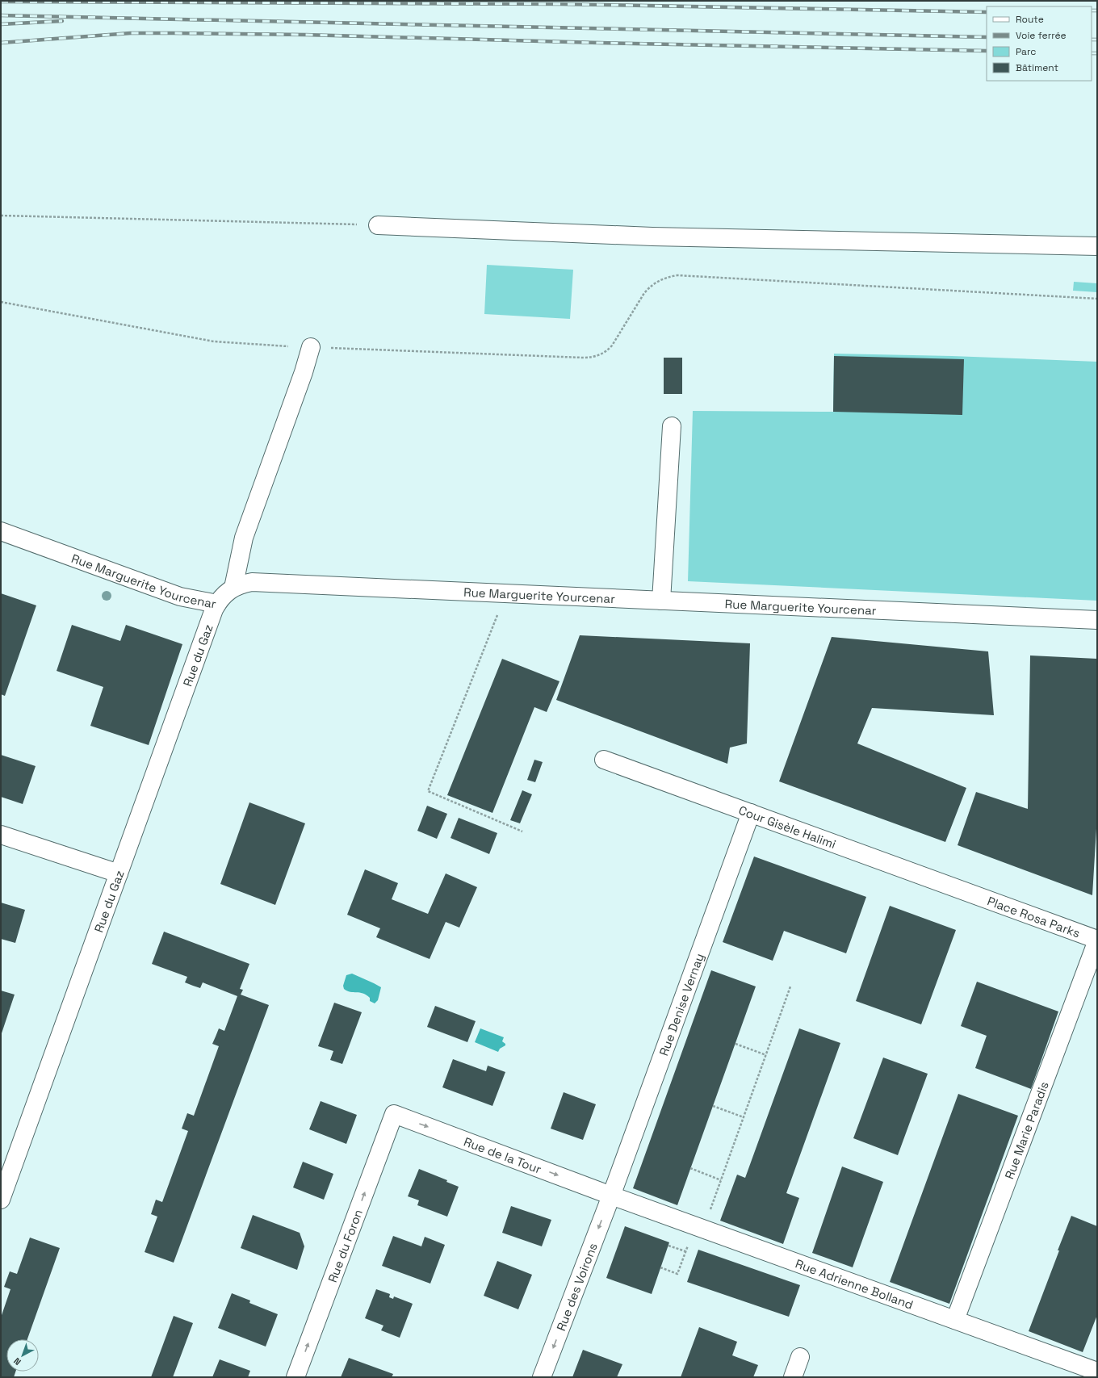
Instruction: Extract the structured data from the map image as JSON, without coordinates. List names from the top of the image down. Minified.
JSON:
{"streets":{"street":["Rue Marguerite Yourcenar","Rue du Gaz","Cour Gisèle Halimi","Place Rosa Parks","Rue Denise Vernay","Rue Marie Paradis","Rue de la Tour","Rue du Foron","Rue Adrienne Bolland","Rue des Voirons"]},"crossings":[["Rue Marguerite Yourcenar","Rue du Gaz"],["Cour Gisèle Halimi","Place Rosa Parks"],["Cour Gisèle Halimi","Rue Denise Vernay"],["Place Rosa Parks","Rue Marie Paradis"],["Rue Denise Vernay","Rue de la Tour"],["Rue Denise Vernay","Rue Adrienne Bolland"],["Rue Denise Vernay","Rue des Voirons"],["Rue Marie Paradis","Rue Adrienne Bolland"],["Rue de la Tour","Rue du Foron"],["Rue de la Tour","Rue Adrienne Bolland"],["Rue de la Tour","Rue des Voirons"],["Rue Adrienne Bolland","Rue des Voirons"]],"one_way":["Rue de la Tour","Rue du Foron","Rue des Voirons"],"legend":["Route","Voie ferrée","Parc","Bâtiment"],"north":"bottom left"}
